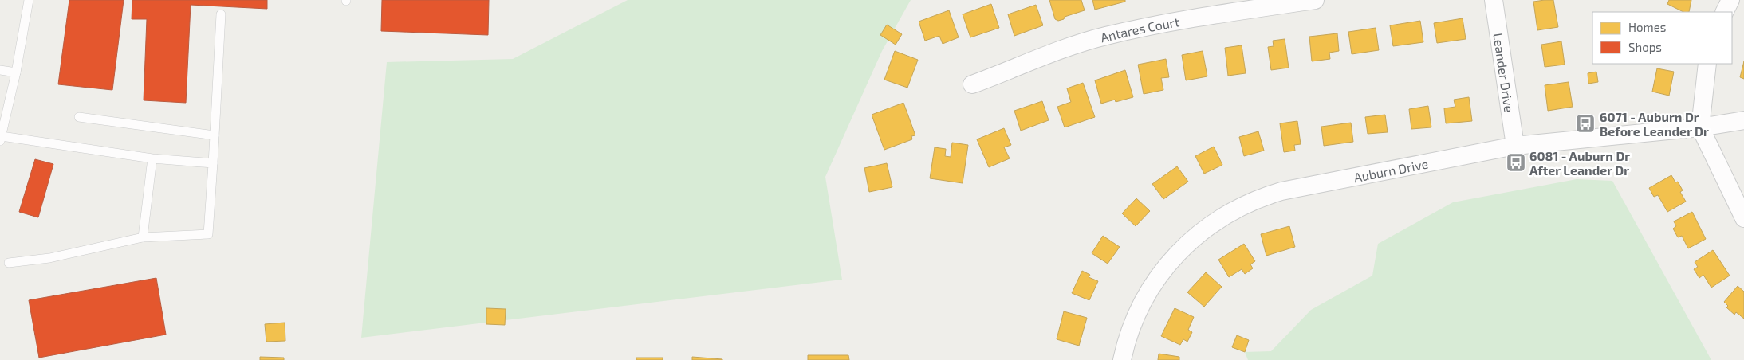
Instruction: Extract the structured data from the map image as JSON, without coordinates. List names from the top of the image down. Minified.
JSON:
{"streets":{"street":["Antares Court","Leander Drive","Auburn Drive"]},"crossings":[["Leander Drive","Auburn Drive"]],"places":{"bus stop":["6071 - Auburn Dr Before Leander Dr","6081 - Auburn Dr After Leander Dr"]},"legend":["Homes","Shops"]}
